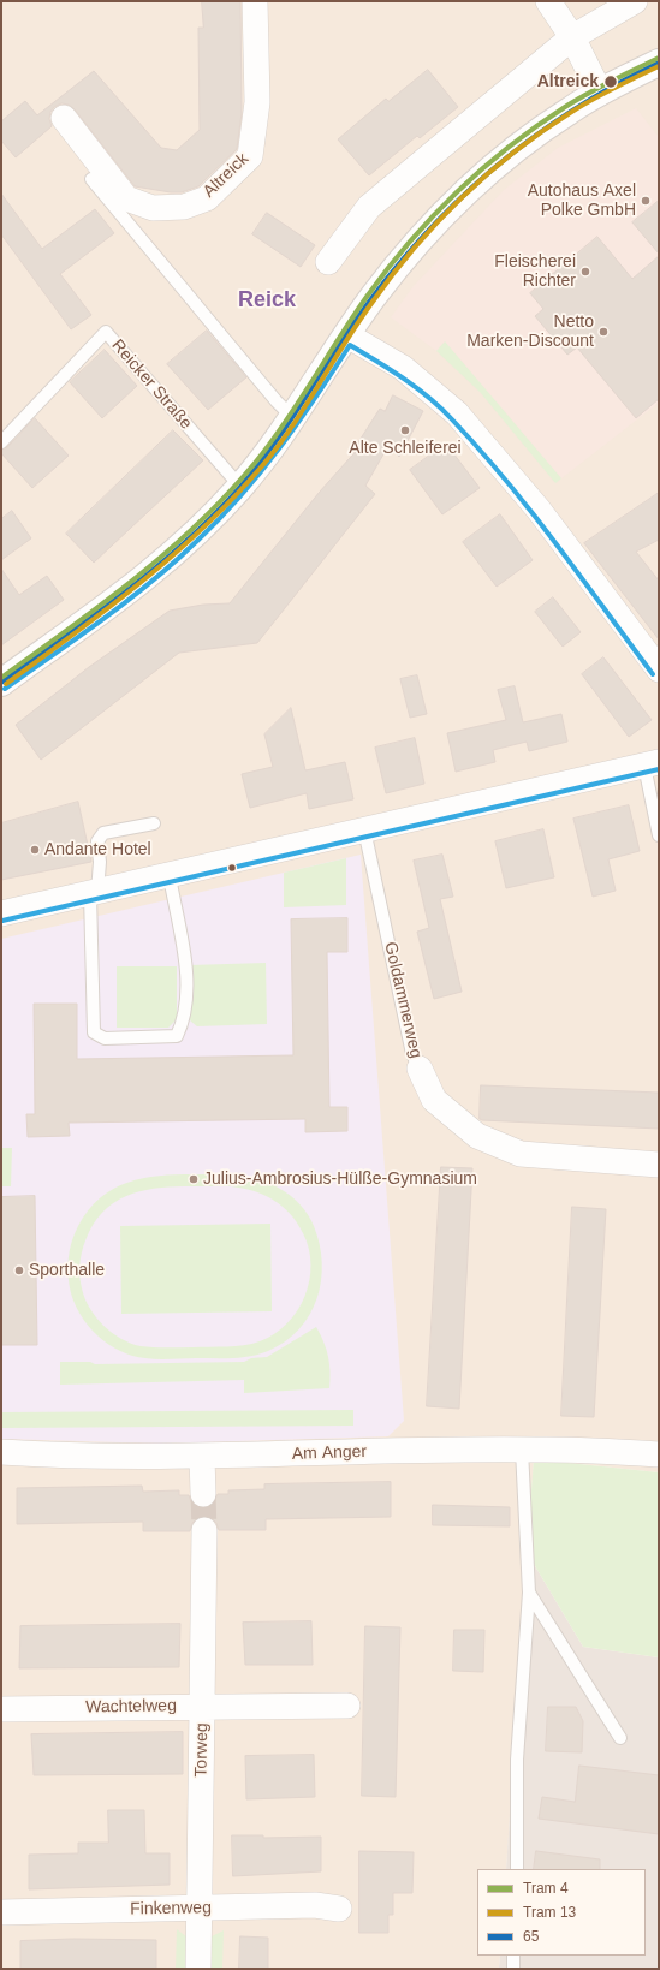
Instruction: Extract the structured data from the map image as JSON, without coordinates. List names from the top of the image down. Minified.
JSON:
{"streets":{"street":["Altreick","Goldammerweg","Am Anger","Wachtelweg","Torweg","Finkenweg"],"lane":["Reicker Straße"]},"crossings":[["Wachtelweg","Torweg"],["Torweg","Finkenweg"]],"districts":["Reick"],"places":["Altreick","Autohaus Axel Polke GmbH","Fleischerei Richter","Netto Marken-Discount","Alte Schleiferei","Andante Hotel","Julius-Ambrosius-Hülße-Gymnasium","Sporthalle"],"lines":["tram line 4","transit line 65","tram line 13"],"legend":["Tram 4","Tram 13","65"]}
